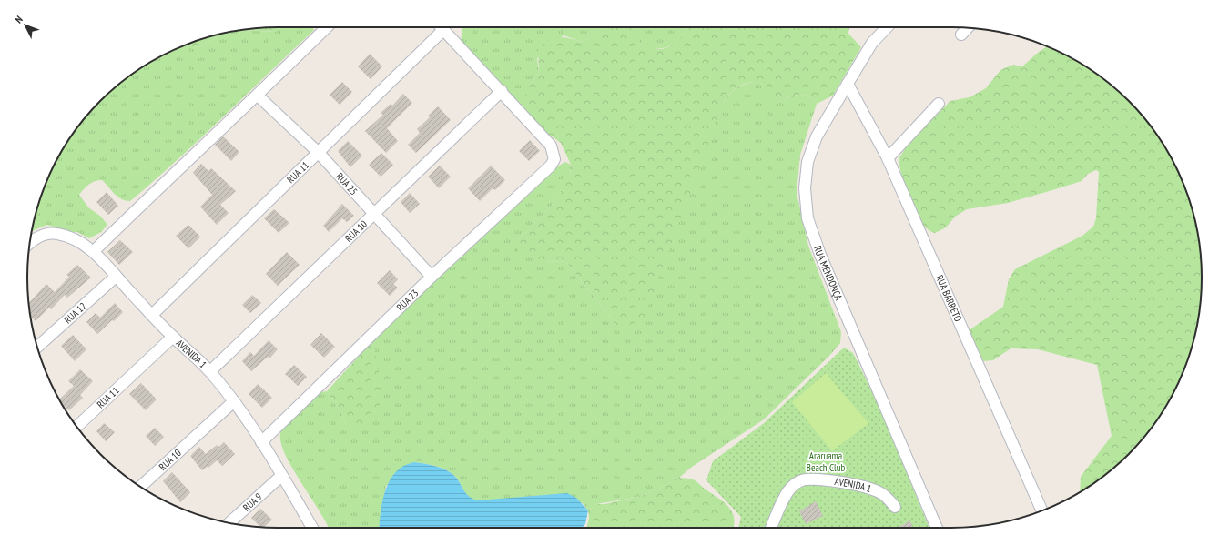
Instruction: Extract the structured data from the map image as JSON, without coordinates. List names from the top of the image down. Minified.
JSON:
{"streets":{"street":["RUA 11","RUA 25","RUA 10","RUA MENDONÇA","RUA BARRETO","RUA 23","RUA 12","AVENIDA 1","RUA 9"]},"crossings":[["RUA 11","RUA 25"],["RUA 11","AVENIDA 1"],["RUA 25","RUA 10"],["RUA 25","RUA 23"],["RUA 10","RUA 23"],["RUA 10","AVENIDA 1"],["RUA MENDONÇA","RUA BARRETO"],["RUA 23","AVENIDA 1"],["RUA 12","AVENIDA 1"],["AVENIDA 1","RUA 9"]],"parks":["Araruama Beach Club"],"north":"top left"}
